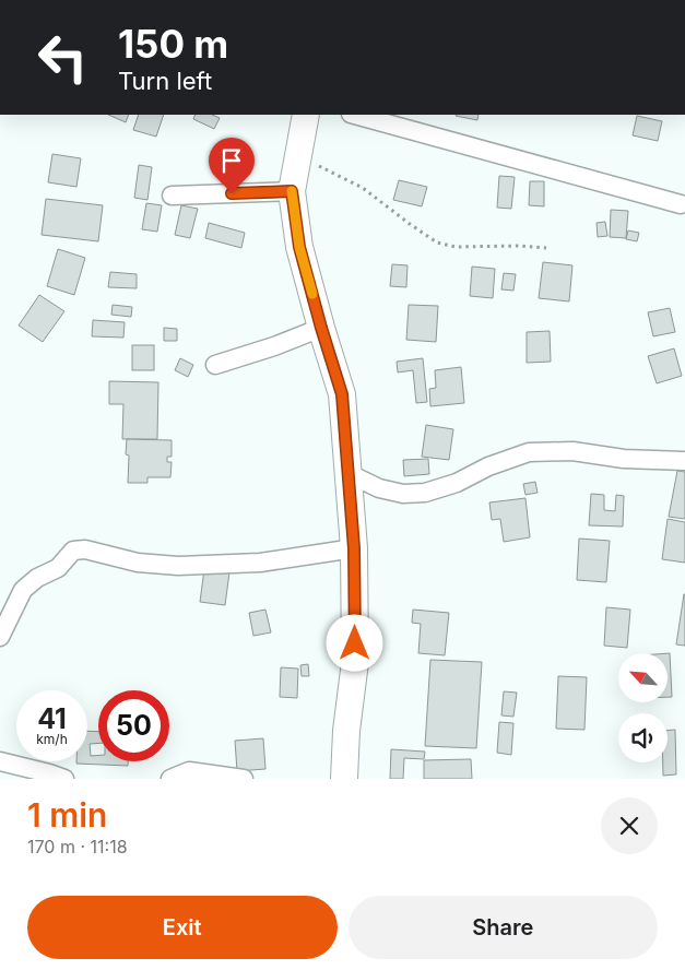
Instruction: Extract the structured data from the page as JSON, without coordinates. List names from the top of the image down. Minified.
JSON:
{"north":"top left","page":{"turn":["150 m","Turn left"],"speed":"41 km/h","limit":"50","heading":["1 min","170 m · 11:18"],"buttons":["Exit","Share"]}}
